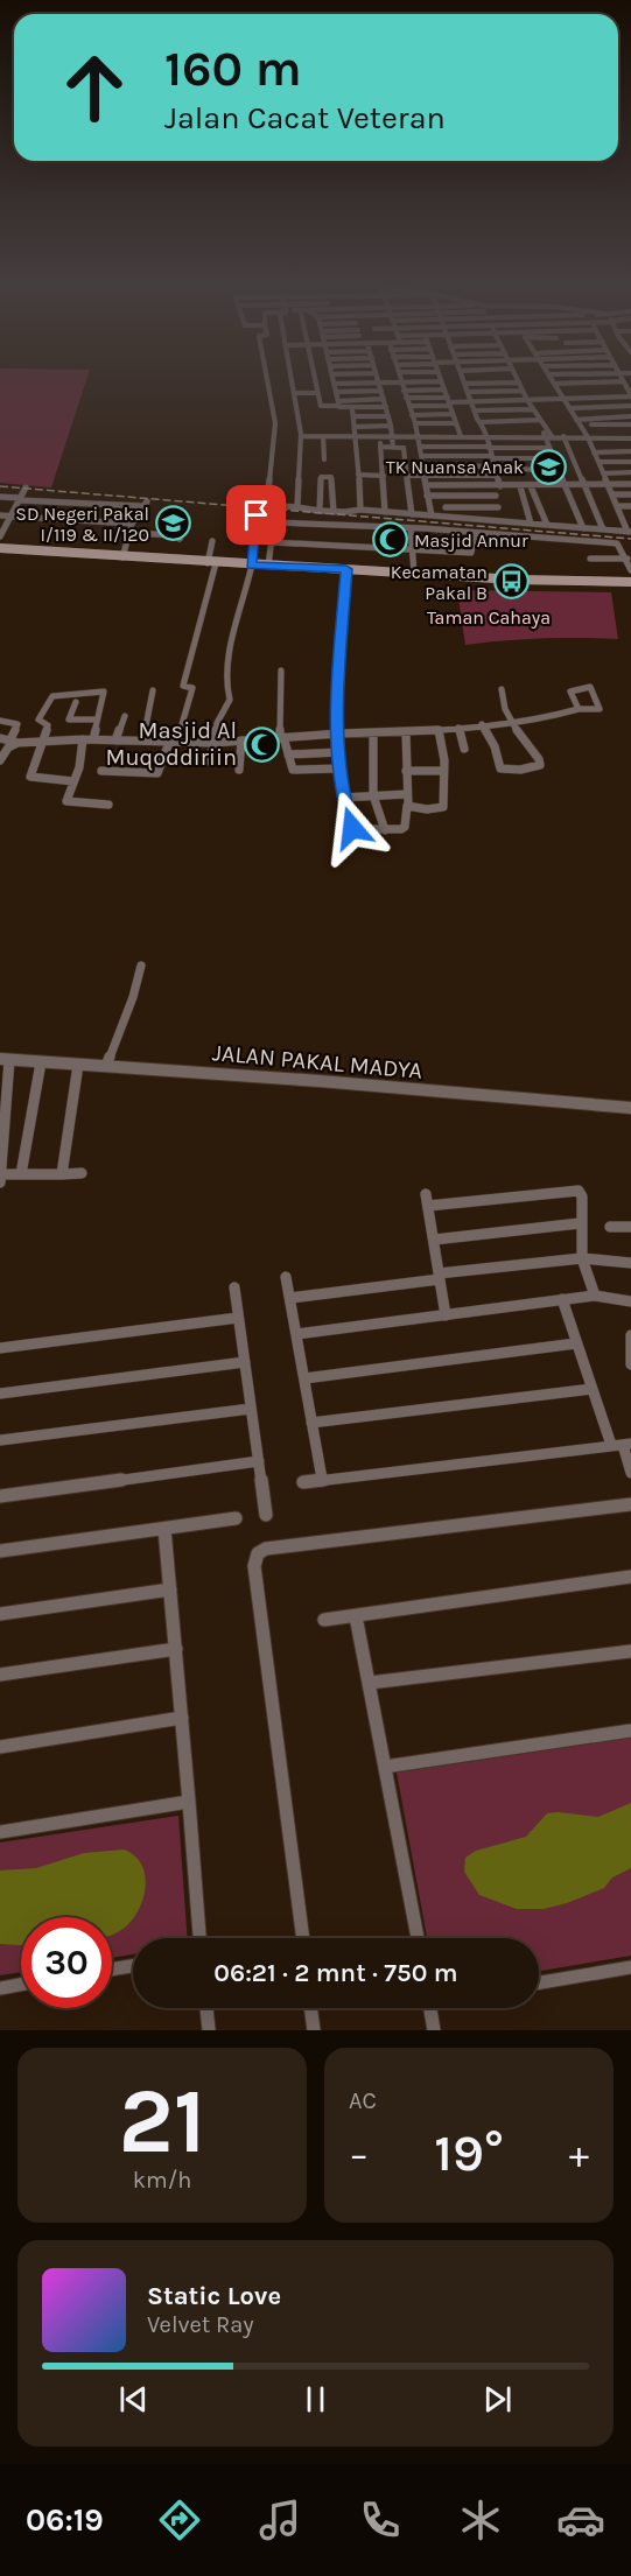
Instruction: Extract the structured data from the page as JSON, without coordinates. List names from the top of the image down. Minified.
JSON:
{"streets":{"street":["JALAN PAKAL MADYA"]},"parks":["Taman Cahaya"],"places":{"school or university":["TK Nuansa Anak","SD Negeri Pakal I/119 & II/120"],"mosque":["Masjid Annur","Masjid Al Muqoddiriin"],"bus stop":["Kecamatan Pakal B"]},"page":{"turn":["160 m","Jalan Cacat Veteran"],"limit":"30","trip":"06:21 · 2 mnt · 750 m","tile":[["21","km/h"],"AC"],"heat":["−","19°","+"],"song":["Static Love","Velvet Ray"],"tabs":"06:19"}}
